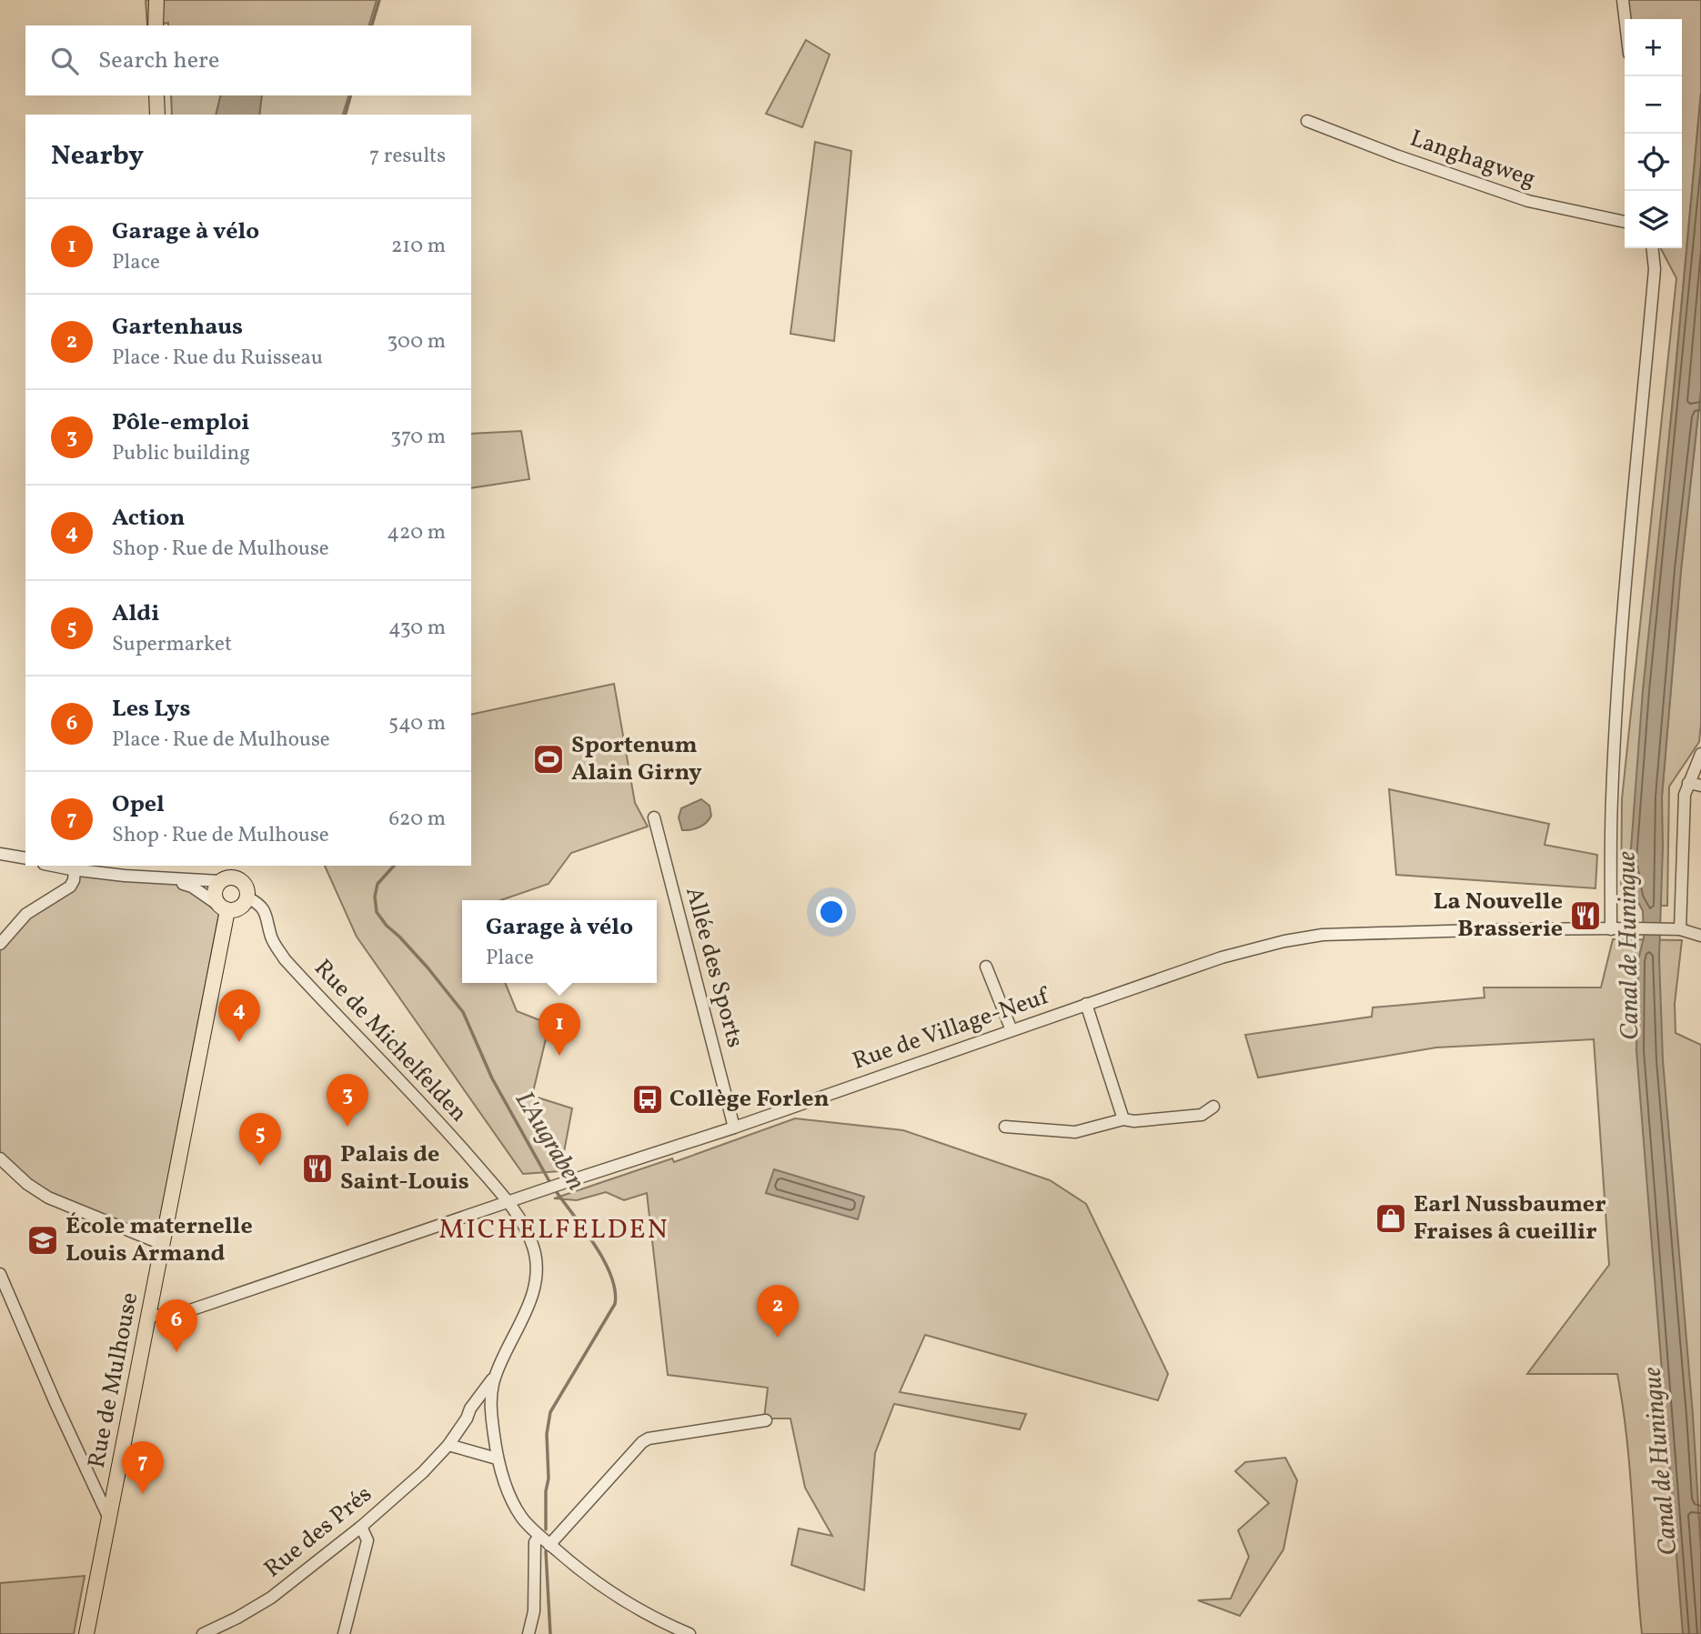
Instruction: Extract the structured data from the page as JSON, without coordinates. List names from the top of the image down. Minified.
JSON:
{"streets":{"main road":["Rue de Mulhouse"],"street":["Langhagweg","Allée des Sports","Rue de Village-Neuf","Rue de Michelfelden","Rue des Prés"]},"crossings":[["Allée des Sports","Rue de Village-Neuf"],["Rue de Village-Neuf","Rue de Michelfelden"],["Rue de Village-Neuf","Rue de Mulhouse"],["Rue de Michelfelden","Rue de Mulhouse"],["Rue de Michelfelden","Rue des Prés"]],"districts":["MICHELFELDEN"],"water":["Canal de Huningue","L'Augraben"],"places":{"sports":["Sportenum Alain Girny"],"restaurant":["La Nouvelle Brasserie","Palais de Saint-Louis"],"bus stop":["Collège Forlen"],"shop":["Earl Nussbaumer Fraises â cueillir"],"school or university":["École maternelle Louis Armand"]},"page":{"map_buttons":["+","−"],"search":"Search here","heading":["Nearby","7 results"],"list":[{"mark":"1","name":"Garage à vélo","note":"Place","value":"210 m"},{"mark":"2","name":"Gartenhaus","note":"Place · Rue du Ruisseau","value":"300 m"},{"mark":"3","name":"Pôle-emploi","note":"Public building","value":"370 m"},{"mark":"4","name":"Action","note":"Shop · Rue de Mulhouse","value":"420 m"},{"mark":"5","name":"Aldi","note":"Supermarket","value":"430 m"},{"mark":"6","name":"Les Lys","note":"Place · Rue de Mulhouse","value":"540 m"},{"mark":"7","name":"Opel","note":"Shop · Rue de Mulhouse","value":"620 m"}],"popup":["Garage à vélo","Place"],"pins":["4","1","3","5","2","6","7"]}}
